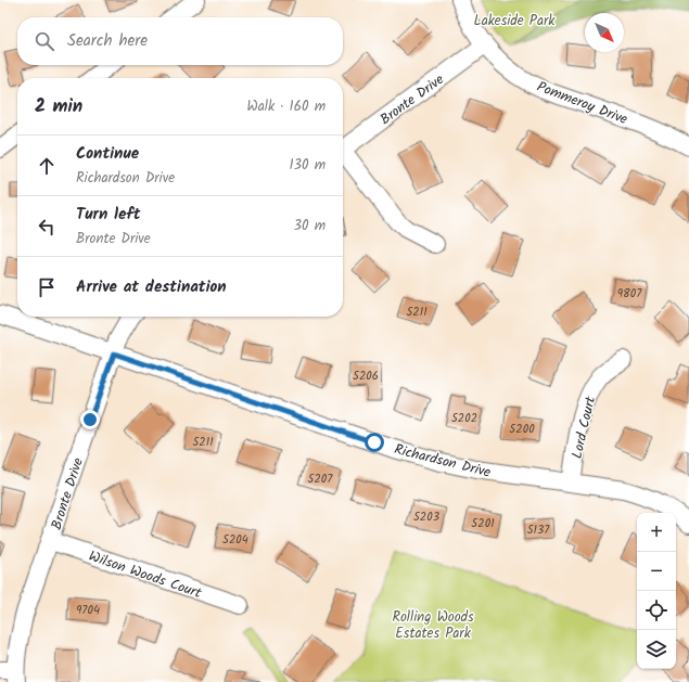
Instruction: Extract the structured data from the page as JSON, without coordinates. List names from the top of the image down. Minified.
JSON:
{"streets":{"street":["Bronte Drive","Pommeroy Drive","Lord Court","Richardson Drive","Wilson Woods Court"]},"crossings":[["Bronte Drive","Pommeroy Drive"],["Bronte Drive","Richardson Drive"],["Bronte Drive","Wilson Woods Court"],["Lord Court","Richardson Drive"]],"parks":["Lakeside Park","Rolling Woods Estates Park"],"house_numbers":["9807","5211","5206","5202","5200","5211","5207","5203","5201","5137","5204","9704"],"north":"bottom right","page":{"search":"Search here","heading":["2 min","Walk · 160 m"],"list":[["Continue","Richardson Drive","130 m"],["Turn left","Bronte Drive","30 m"],"Arrive at destination"],"map_buttons":["+","−"]}}
